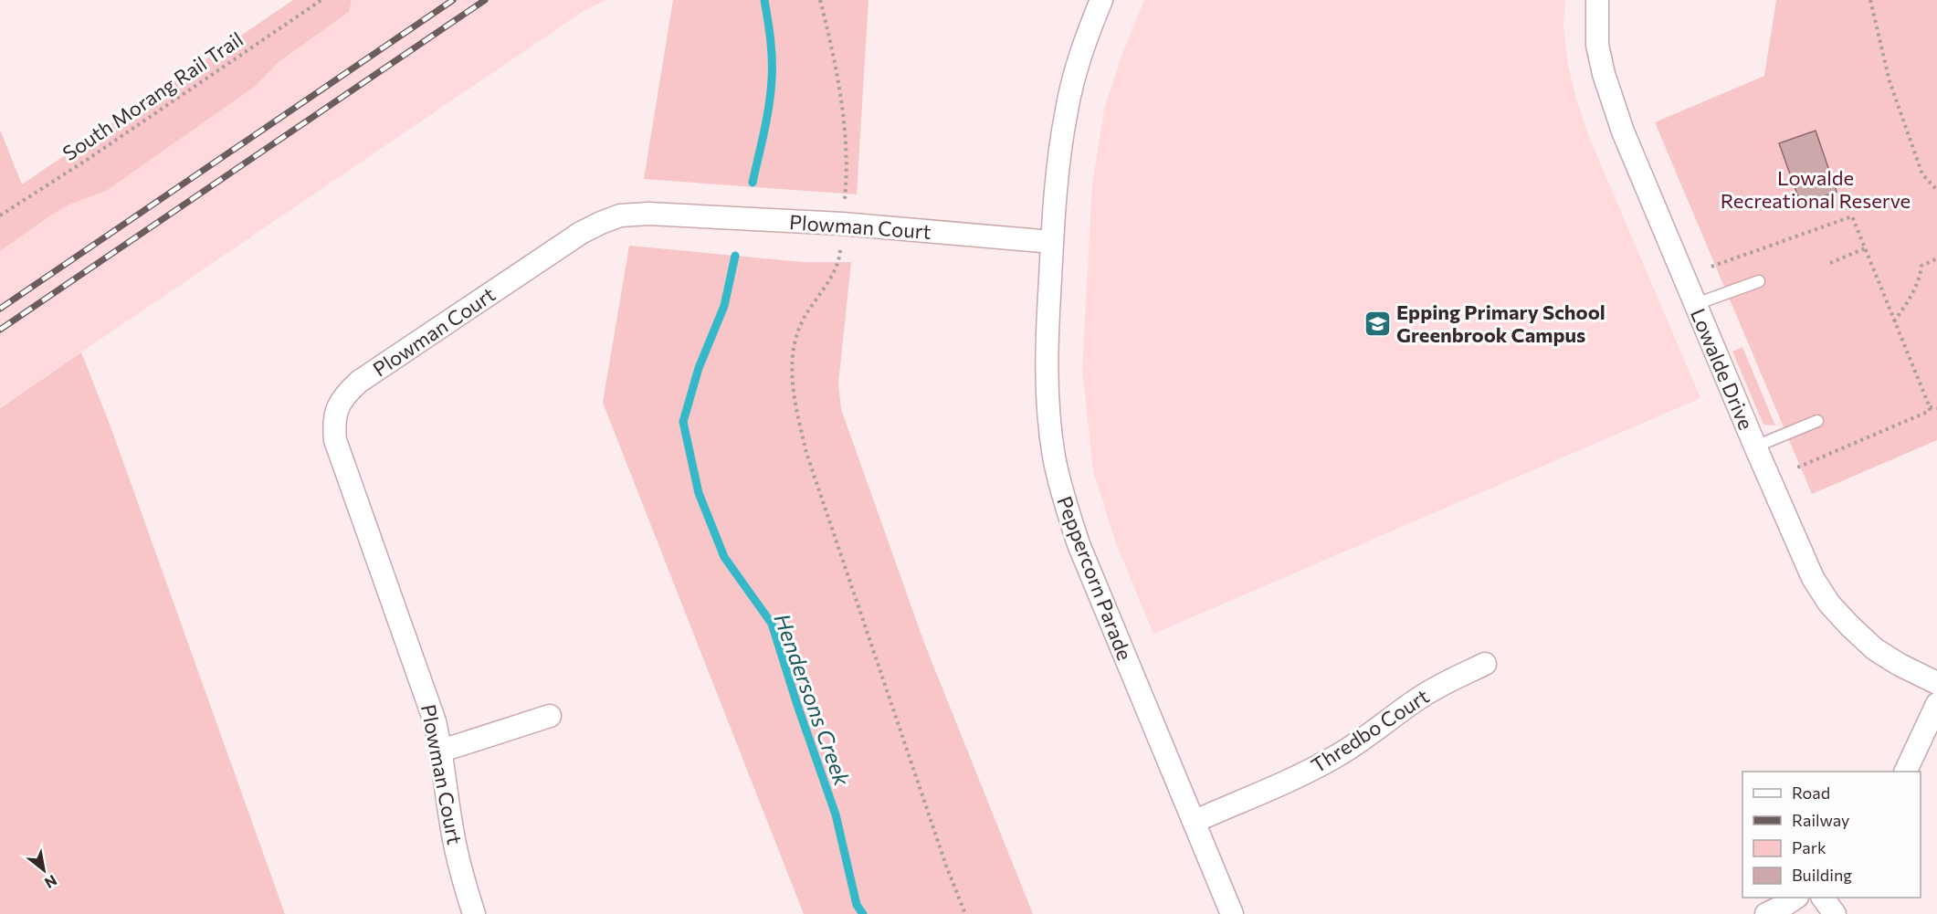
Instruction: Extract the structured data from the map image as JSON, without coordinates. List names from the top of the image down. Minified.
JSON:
{"streets":{"street":["Plowman Court","Lowalde Drive","Peppercorn Parade","Thredbo Court"],"path":["South Morang Rail Trail"]},"crossings":[["Plowman Court","Peppercorn Parade"],["Peppercorn Parade","Thredbo Court"]],"water":["Hendersons Creek"],"parks":["Lowalde Recreational Reserve"],"places":{"school or university":["Epping Primary School Greenbrook Campus"]},"legend":["Road","Railway","Park","Building"],"north":"bottom right"}
